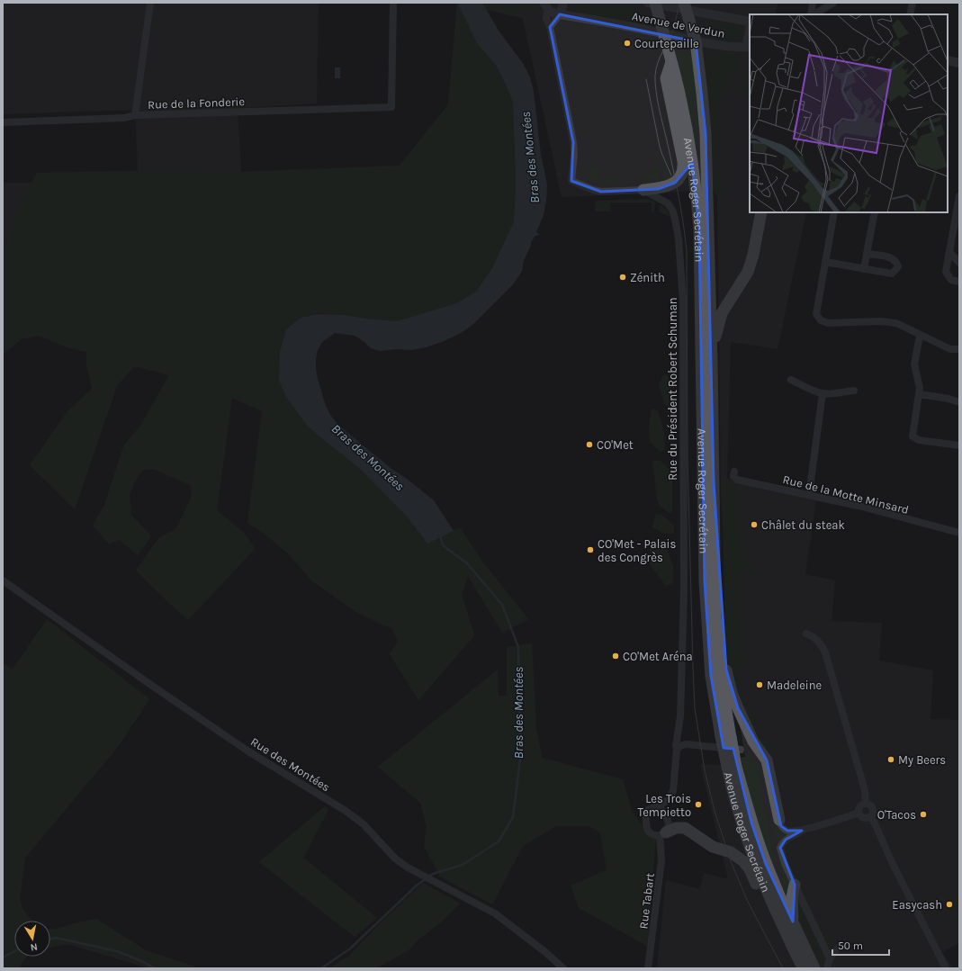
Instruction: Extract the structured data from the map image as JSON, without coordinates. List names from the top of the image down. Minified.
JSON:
{"streets":{"main road":["Avenue Roger Secrétain"],"street":["Avenue de Verdun","Rue de la Fonderie","Rue du Président Robert Schuman","Rue de la Motte Minsard","Rue des Montées","Rue Tabart"]},"crossings":[["Avenue de Verdun","Avenue Roger Secrétain"]],"water":["Bras des Montées"],"places":["Courtepaille","Zénith","CO'Met","Châlet du steak","CO'Met - Palais des Congrès","CO'Met Aréna","Madeleine","My Beers","Les Trois Tempietto","O'Tacos","Easycash"],"scale_bar":"50 m","north":"bottom"}
